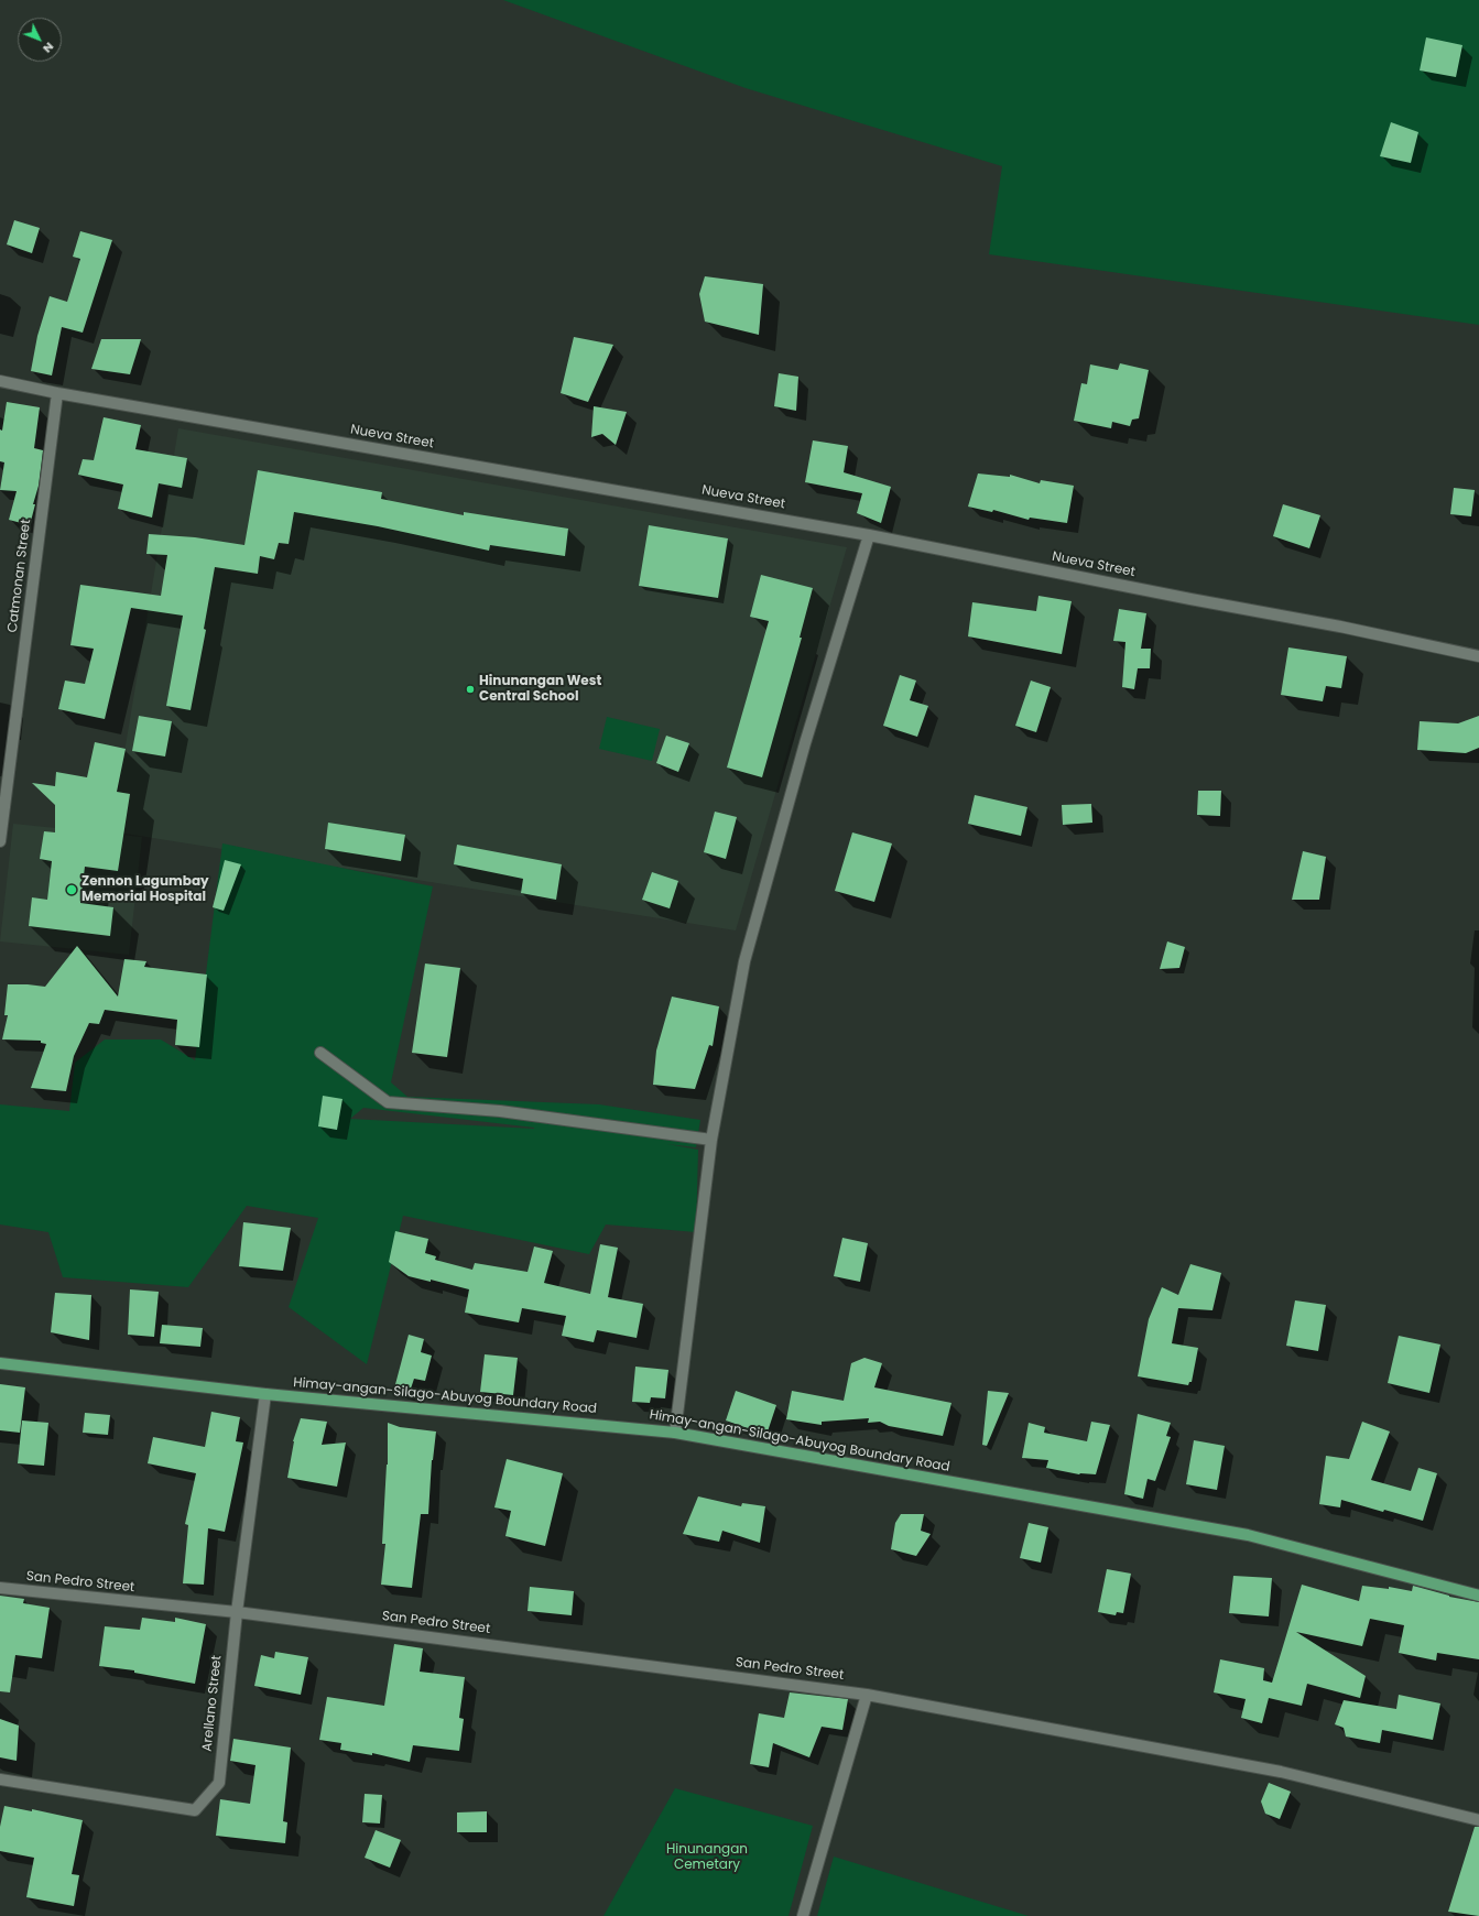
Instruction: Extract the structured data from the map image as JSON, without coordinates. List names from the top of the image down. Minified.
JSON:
{"streets":{"main road":["Himay-angan-Silago-Abuyog Boundary Road"],"street":["Nueva Street","Catmonan Street","San Pedro Street","Arellano Street"]},"crossings":[["Nueva Street","Catmonan Street"],["Himay-angan-Silago-Abuyog Boundary Road","Arellano Street"],["San Pedro Street","Arellano Street"]],"parks":["Hinunangan Cemetary"],"places":["Hinunangan West Central School","Zennon Lagumbay Memorial Hospital"],"north":"bottom right"}
